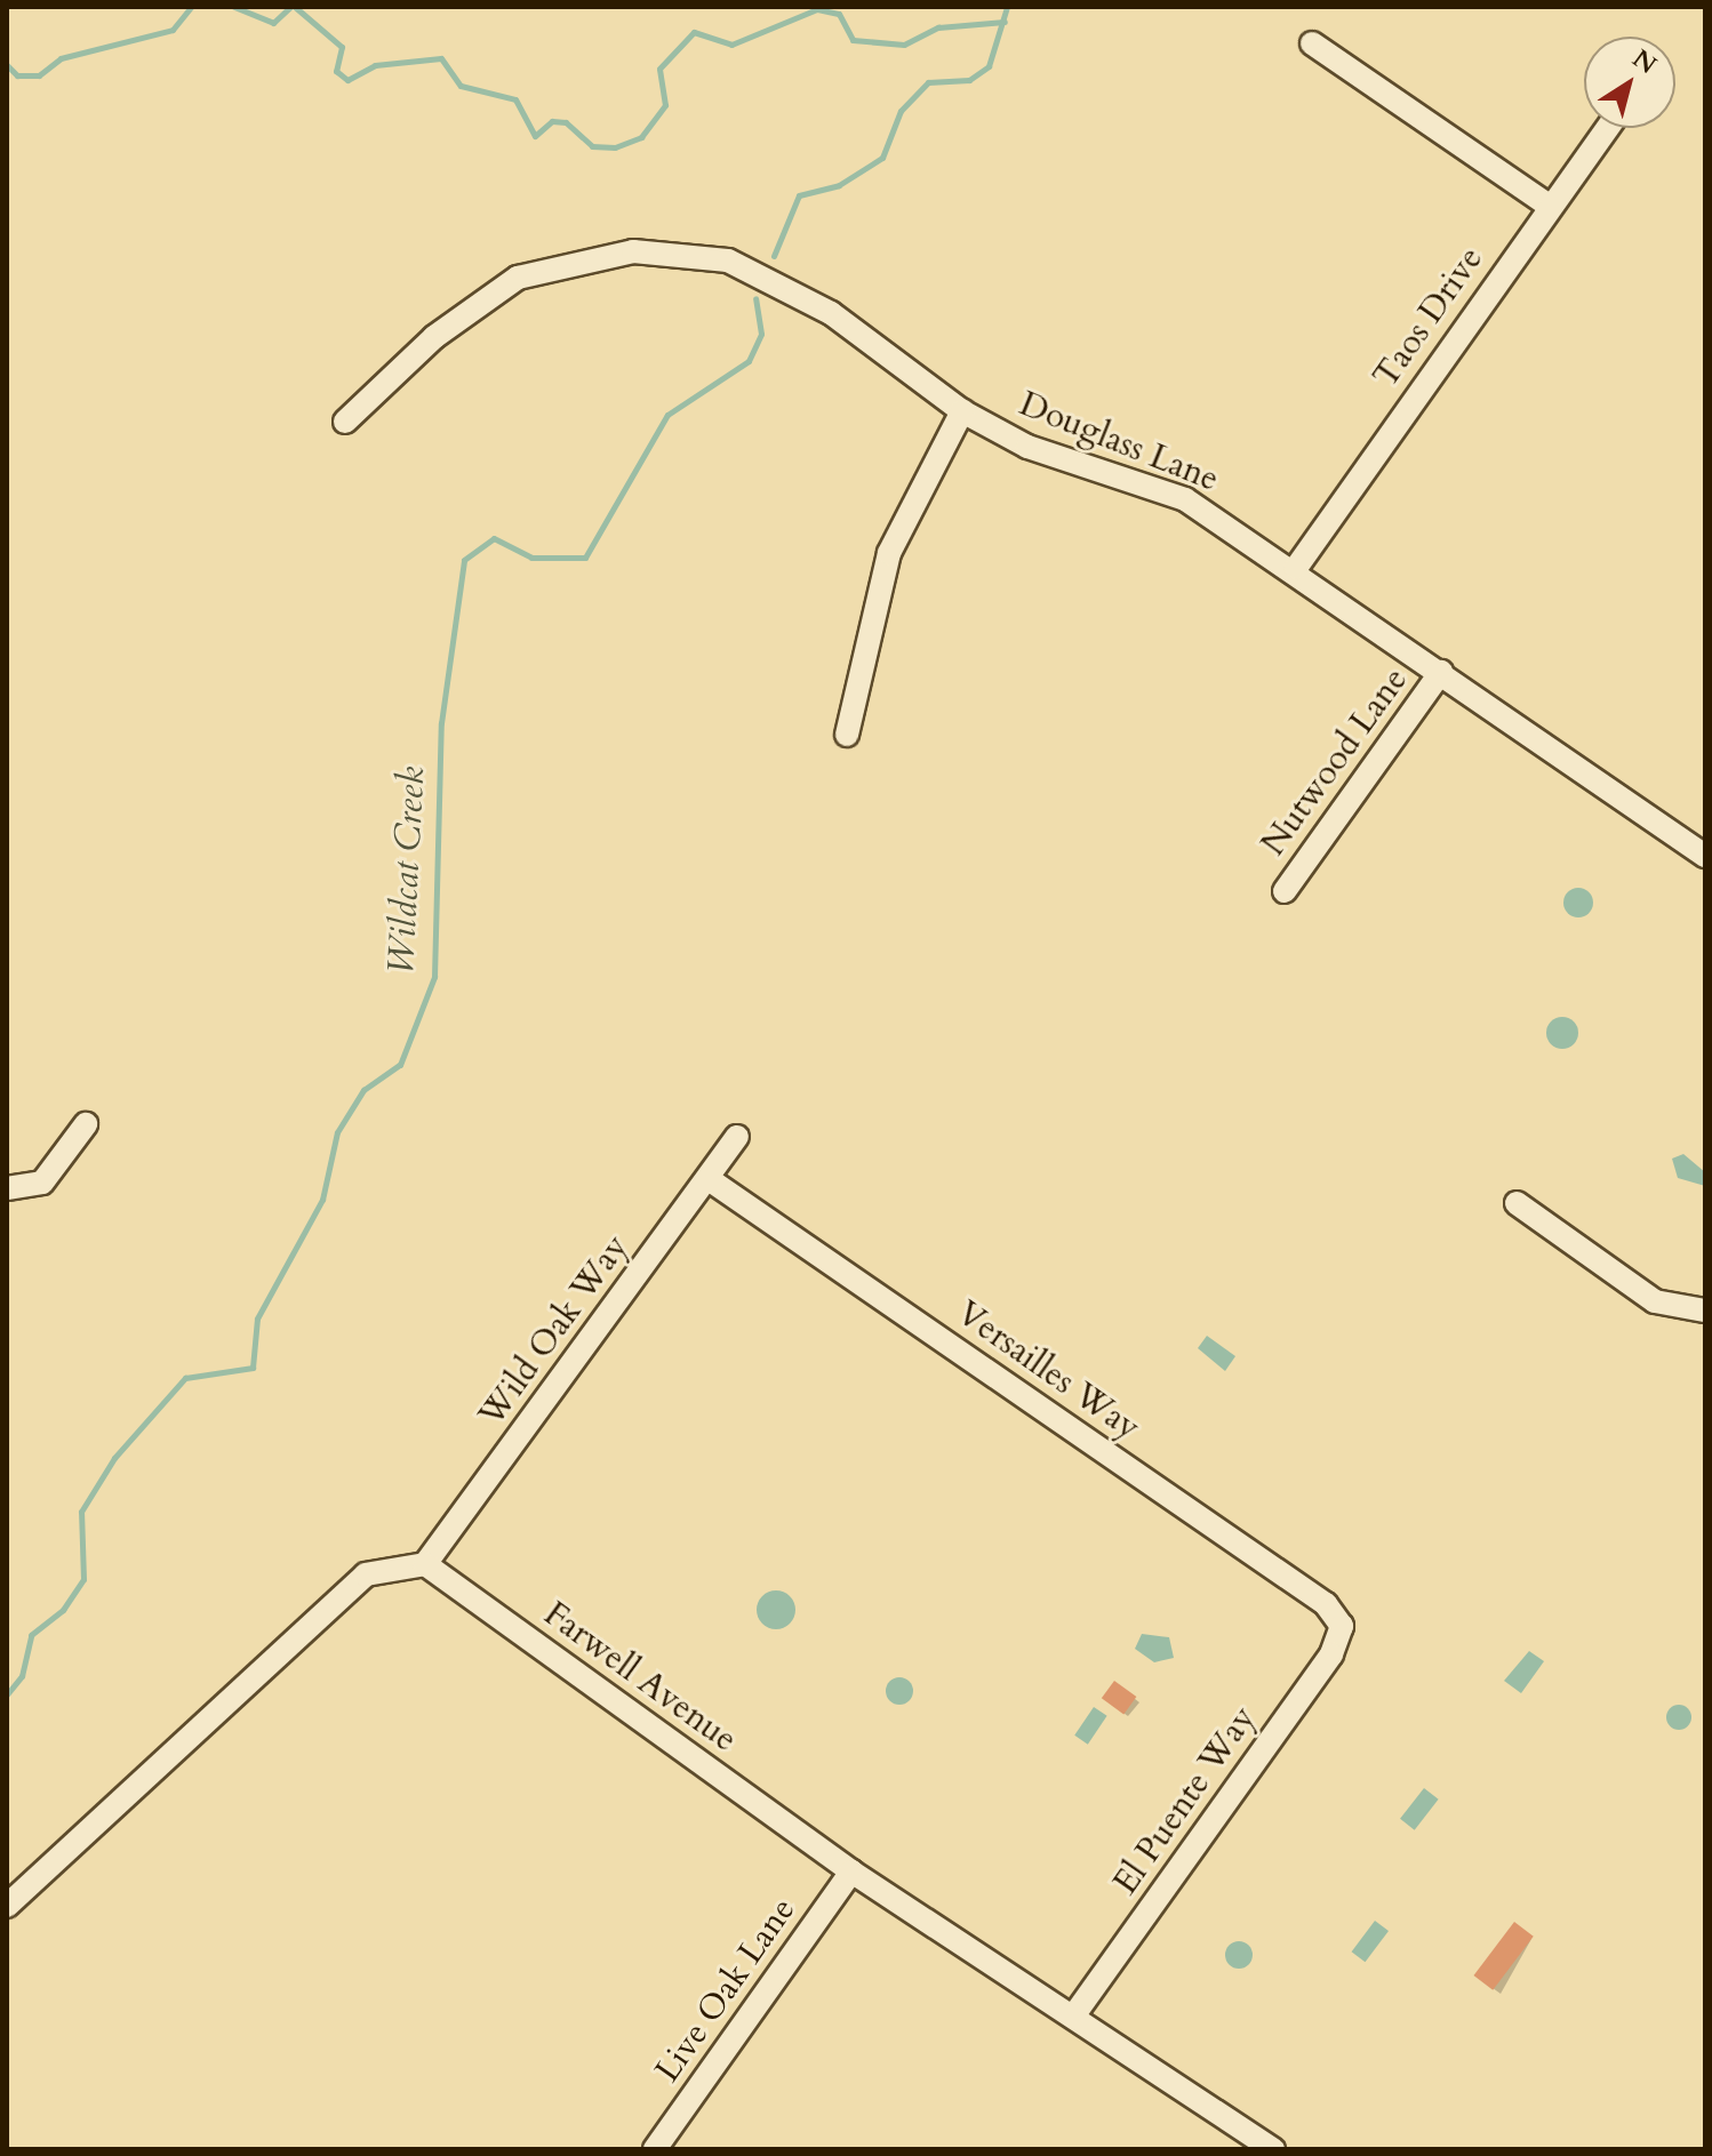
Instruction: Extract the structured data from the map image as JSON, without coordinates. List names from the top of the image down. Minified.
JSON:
{"streets":{"street":["Taos Drive","Douglass Lane","Nutwood Lane","Wild Oak Way","Versailles Way","Farwell Avenue","El Puente Way","Live Oak Lane"]},"crossings":[["Taos Drive","Douglass Lane"],["Douglass Lane","Nutwood Lane"],["Wild Oak Way","Versailles Way"],["Wild Oak Way","Farwell Avenue"],["Versailles Way","El Puente Way"],["Farwell Avenue","El Puente Way"],["Farwell Avenue","Live Oak Lane"]],"water":["Wildcat Creek"],"north":"top right"}
